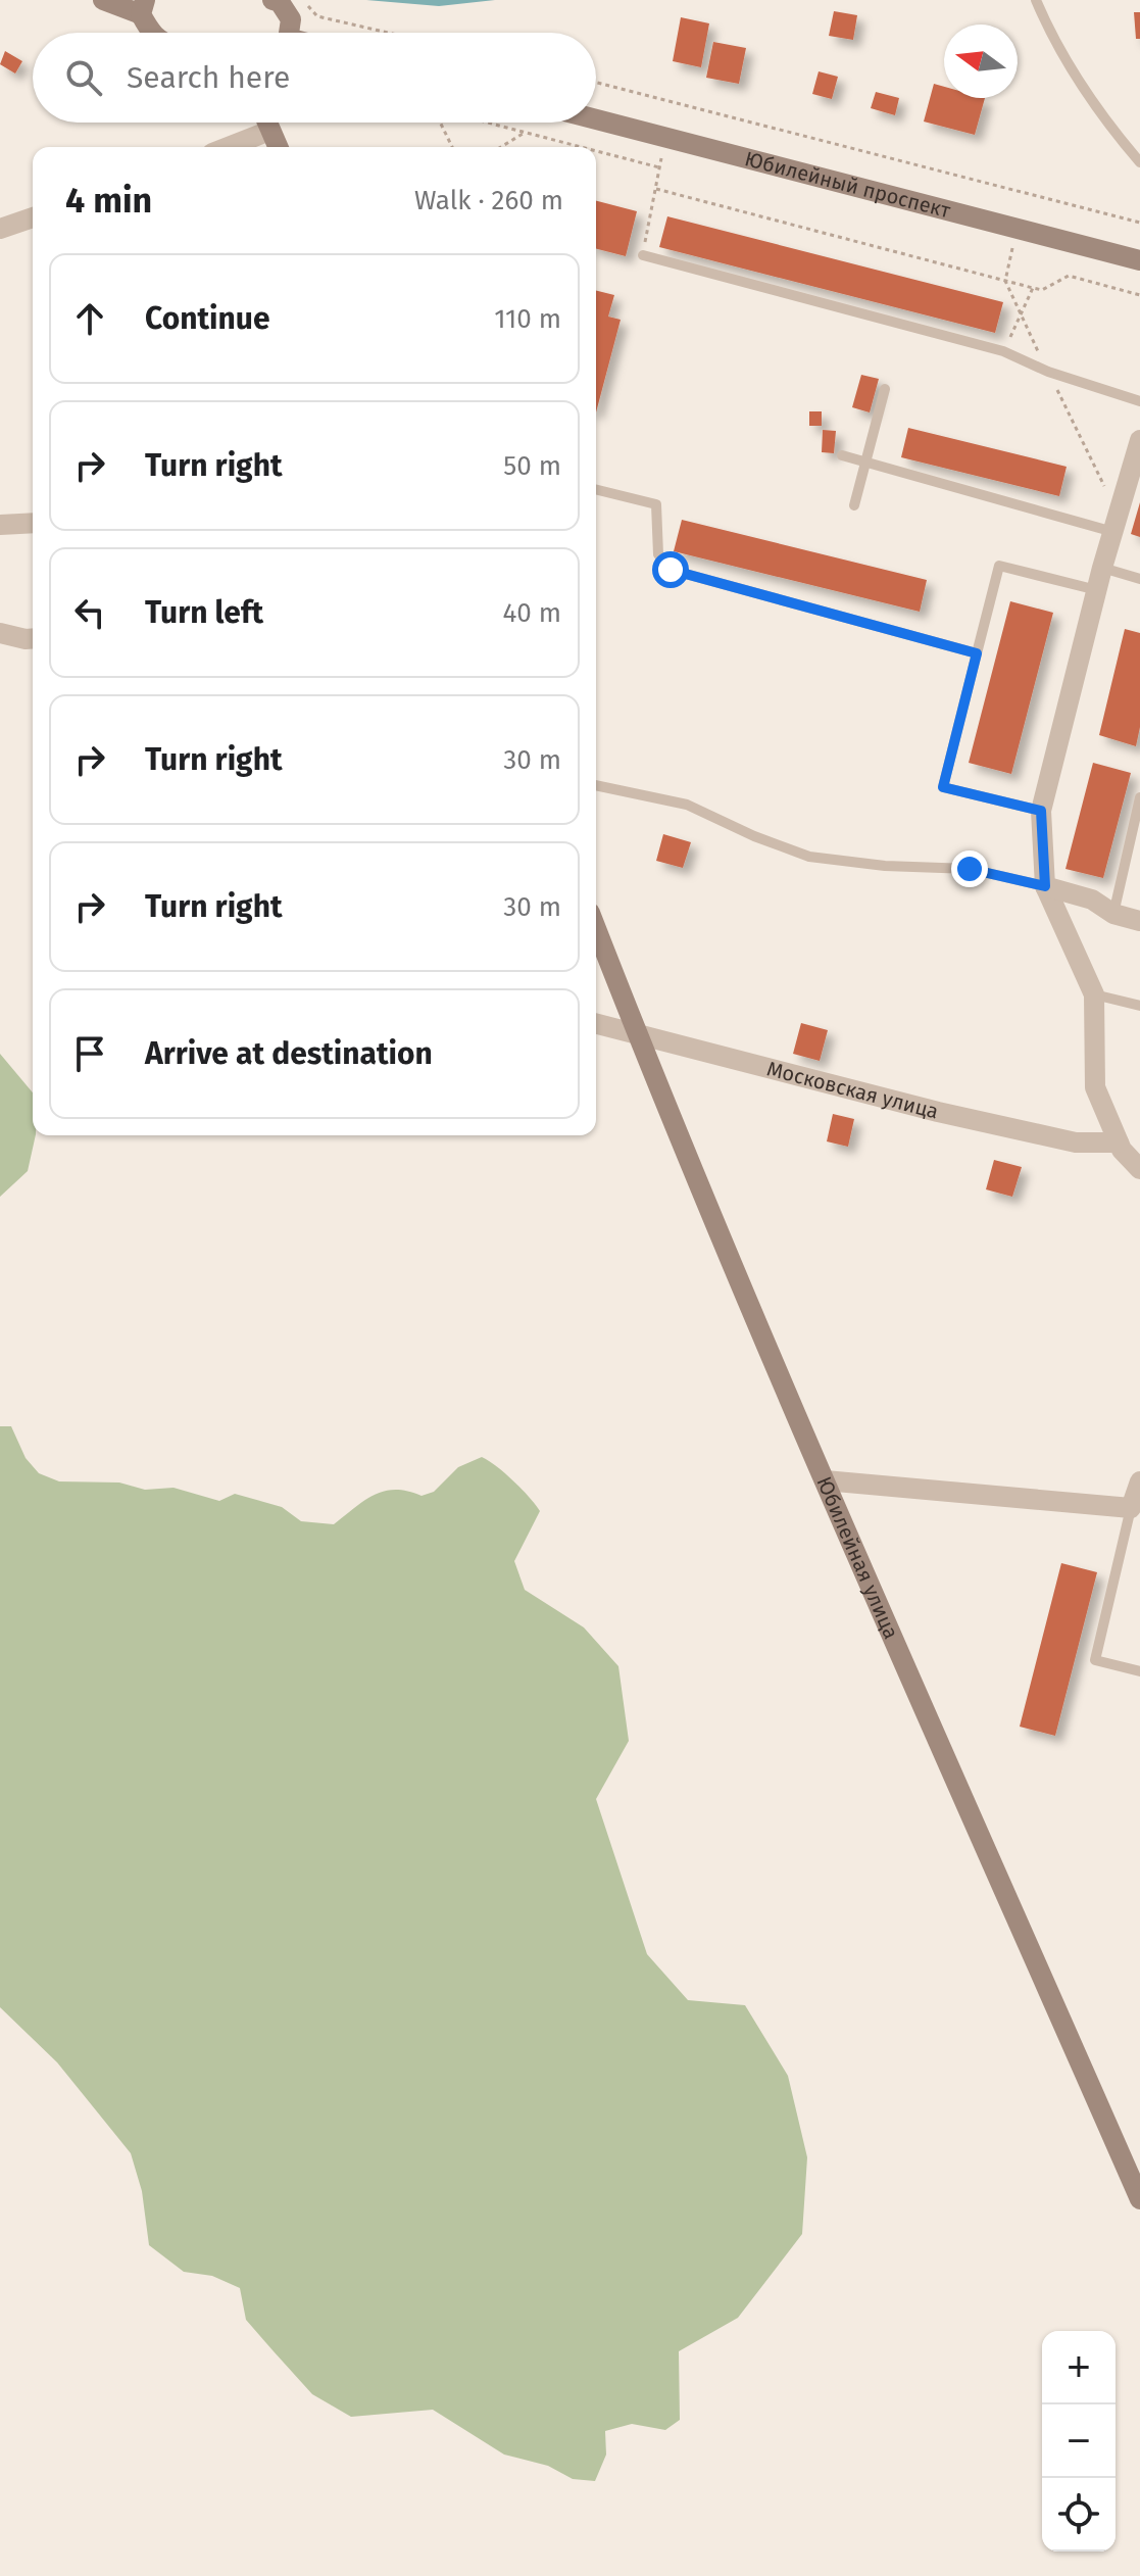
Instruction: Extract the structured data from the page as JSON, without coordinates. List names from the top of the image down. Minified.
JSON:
{"streets":{"main road":["Юбилейный проспект","Юбилейная улица"],"street":["Московская улица"]},"crossings":[["Московская улица","Юбилейная улица"]],"north":"left","page":{"search":"Search here","heading":["4 min","Walk · 260 m"],"list":[["Continue","110 m"],["Turn right","50 m"],["Turn left","40 m"],["Turn right","30 m"],["Turn right","30 m"],"Arrive at destination"],"map_buttons":["+","−"]}}
